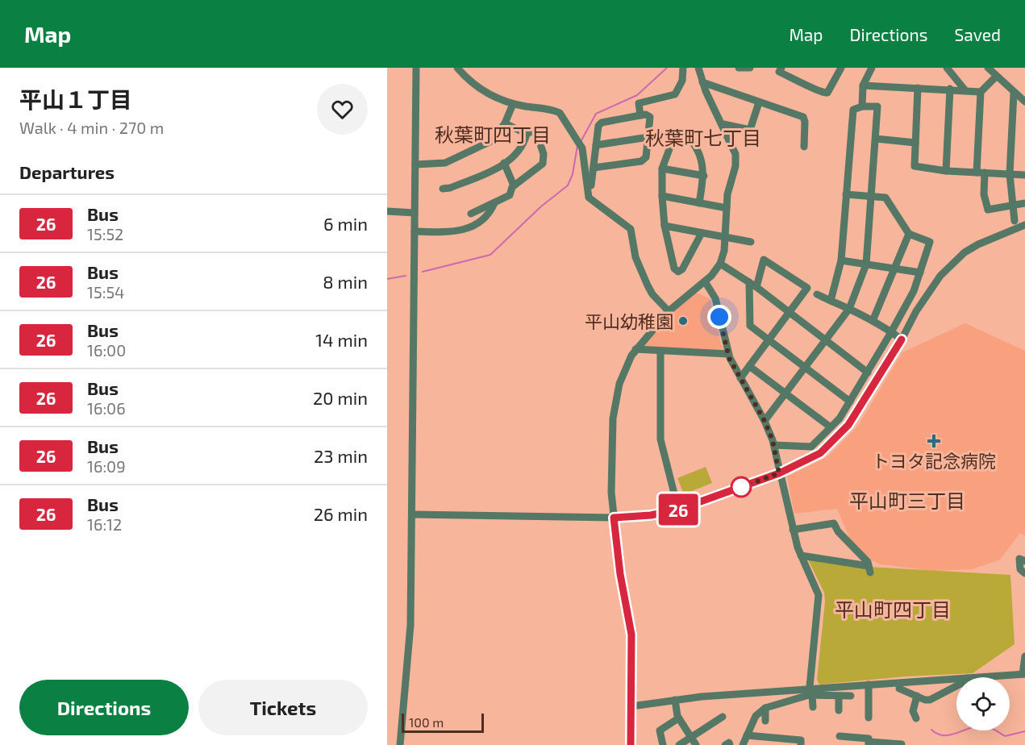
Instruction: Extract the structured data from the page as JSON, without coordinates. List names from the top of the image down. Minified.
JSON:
{"districts":["秋葉町四丁目","秋葉町七丁目","平山町三丁目","平山町四丁目"],"places":{"other":["平山幼稚園"],"health":["トヨタ記念病院"]},"lines":["bus line 26"],"scale_bar":"100 m","page":{"header":"Map","nav":["Map","Directions","Saved"],"heading":[["平山１丁目","Walk · 4 min · 270 m"],"Departures"],"on_map":"26","list":[{"mark":"26","name":"Bus","note":"15:52","value":"6 min"},{"mark":"26","name":"Bus","note":"15:54","value":"8 min"},{"mark":"26","name":"Bus","note":"16:00","value":"14 min"},{"mark":"26","name":"Bus","note":"16:06","value":"20 min"},{"mark":"26","name":"Bus","note":"16:09","value":"23 min"},{"mark":"26","name":"Bus","note":"16:12","value":"26 min"}],"buttons":["Directions","Tickets"],"scale":"100 m"}}
